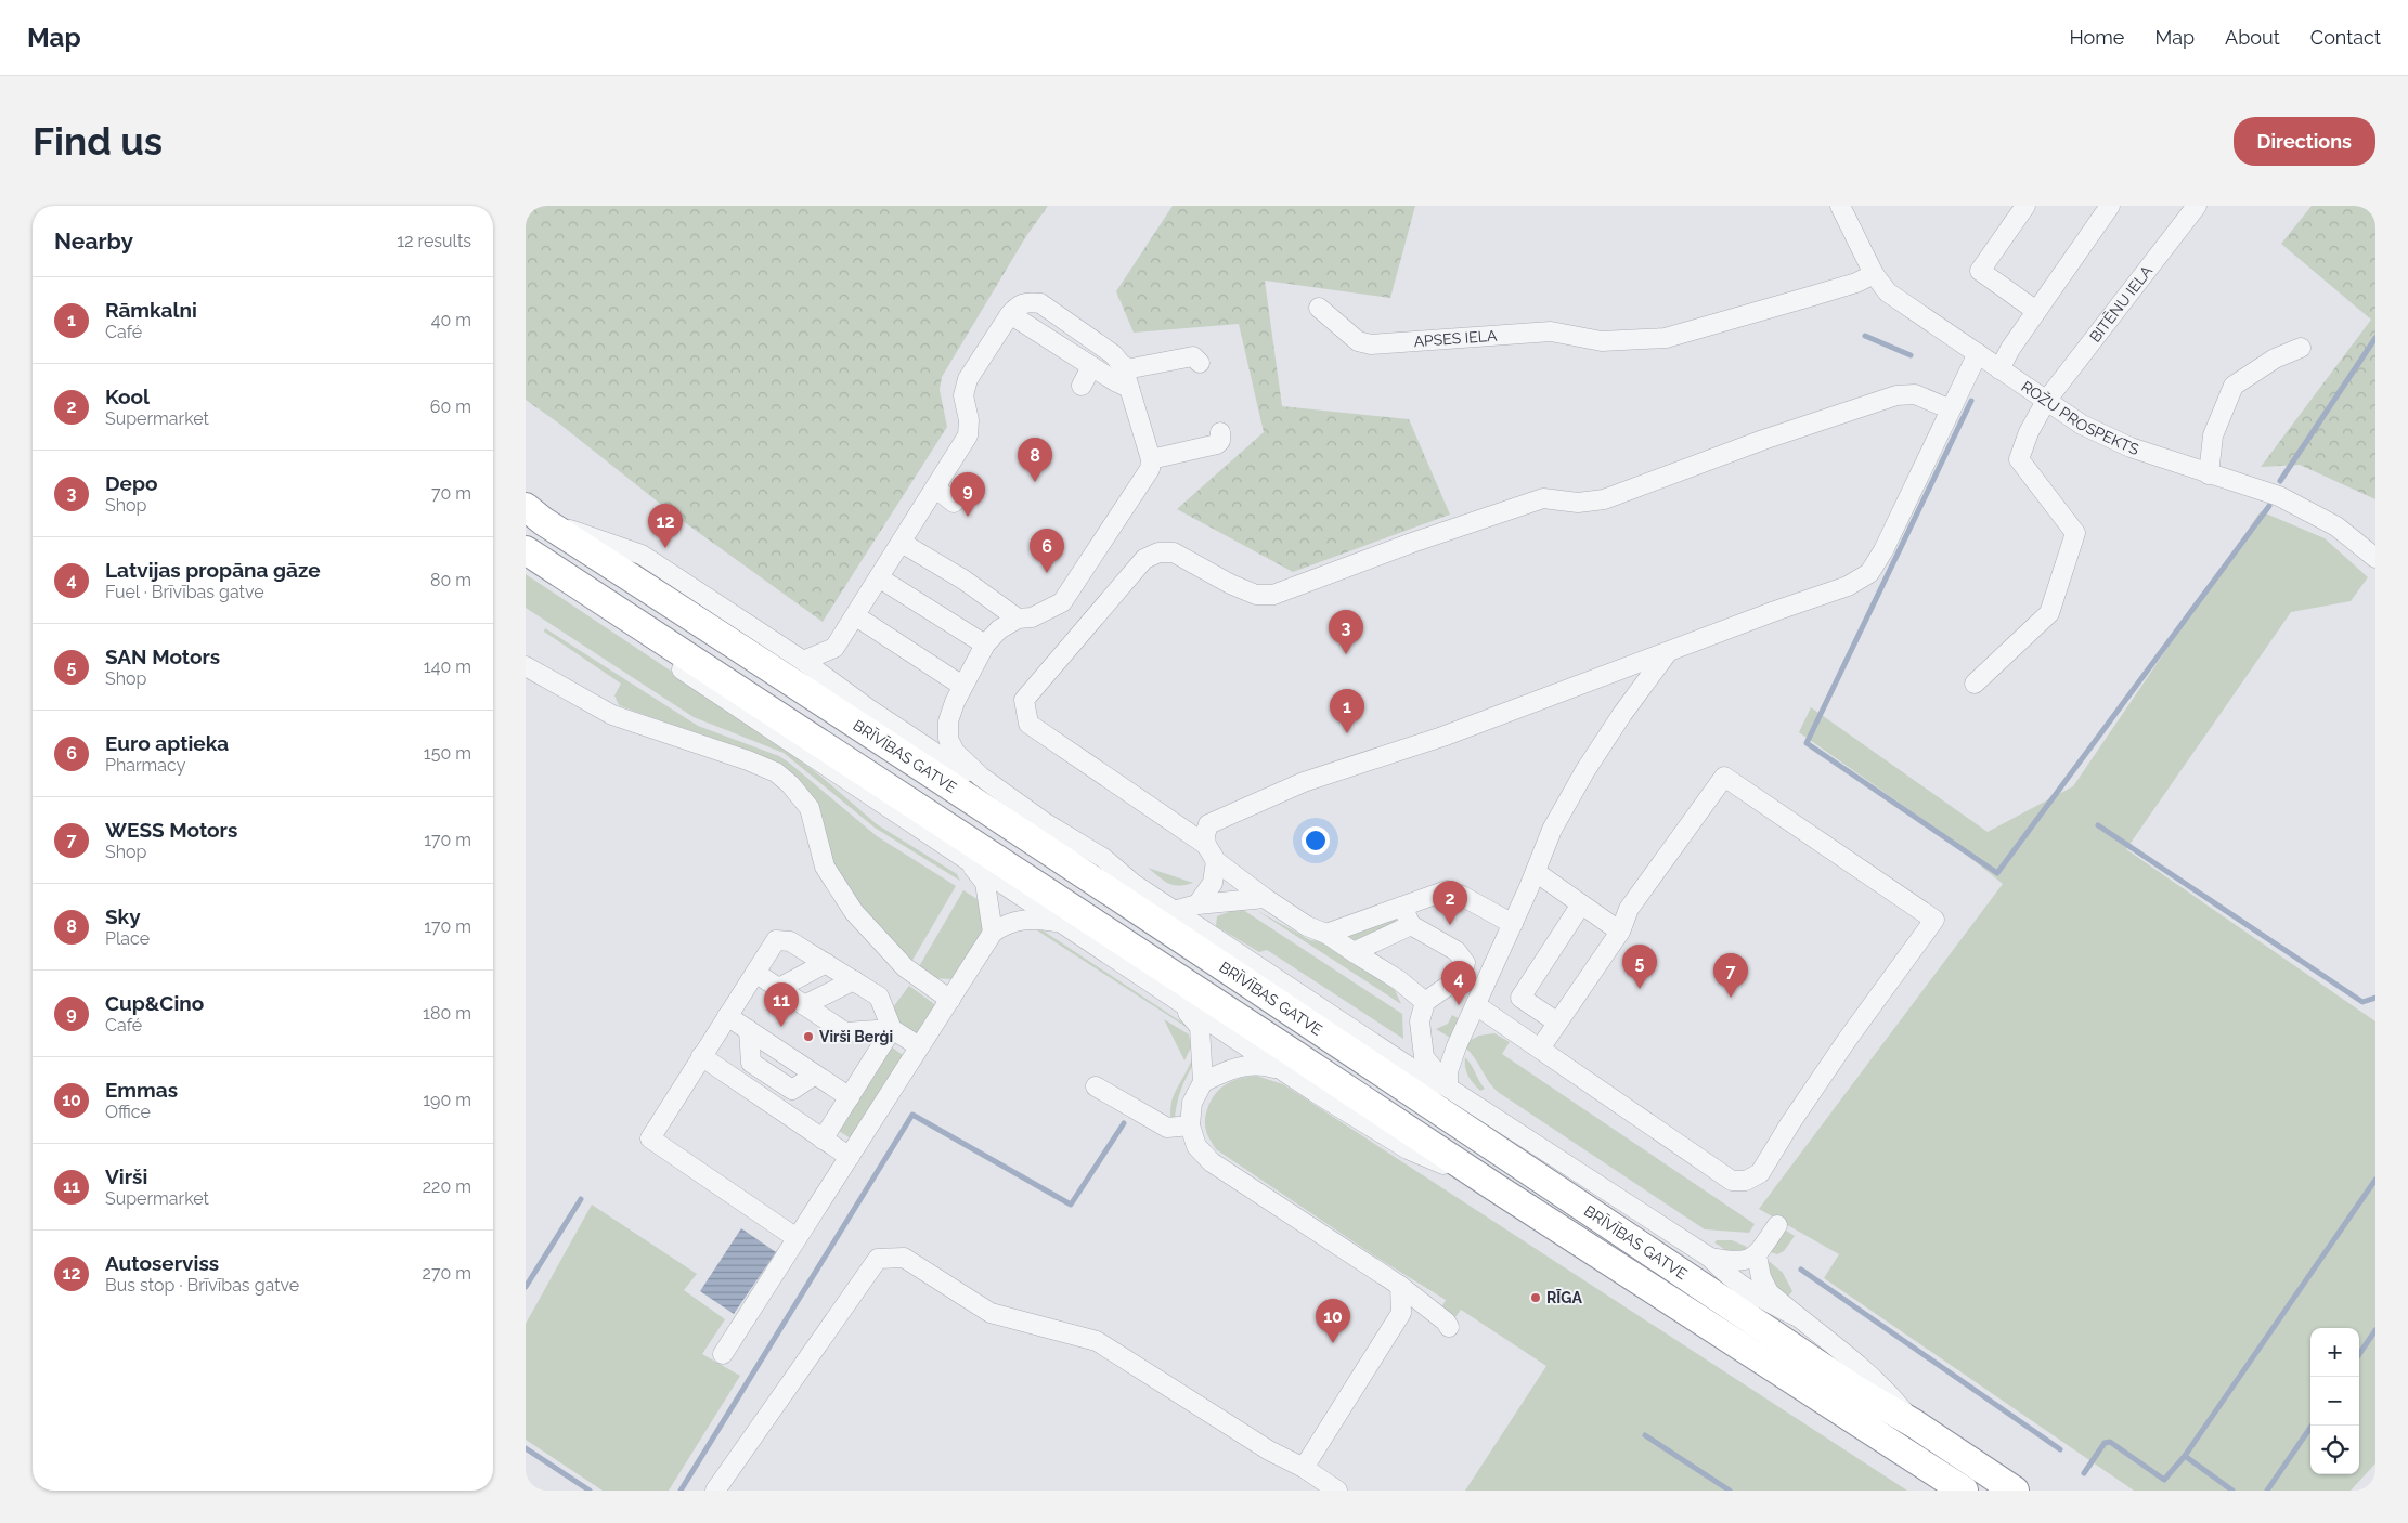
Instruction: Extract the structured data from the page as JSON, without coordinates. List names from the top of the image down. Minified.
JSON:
{"streets":{"highway":["BRĪVĪBAS GATVE"],"street":["BITĒNU IELA","APSES IELA","ROŽU PROSPEKTS"]},"crossings":[["BITĒNU IELA","ROŽU PROSPEKTS"],["APSES IELA","ROŽU PROSPEKTS"]],"places":["Virši Berģi","RĪGA"],"page":{"header":"Map","nav":["Home","Map","About","Contact"],"buttons":"Directions","title":"Find us","heading":["Nearby","12 results"],"list":[{"mark":"1","name":"Rāmkalni","note":"Café","value":"40 m"},{"mark":"2","name":"Kool","note":"Supermarket","value":"60 m"},{"mark":"3","name":"Depo","note":"Shop","value":"70 m"},{"mark":"4","name":"Latvijas propāna gāze","note":"Fuel · Brīvības gatve","value":"80 m"},{"mark":"5","name":"SAN Motors","note":"Shop","value":"140 m"},{"mark":"6","name":"Euro aptieka","note":"Pharmacy","value":"150 m"},{"mark":"7","name":"WESS Motors","note":"Shop","value":"170 m"},{"mark":"8","name":"Sky","note":"Place","value":"170 m"},{"mark":"9","name":"Cup&Cino","note":"Café","value":"180 m"},{"mark":"10","name":"Emmas","note":"Office","value":"190 m"},{"mark":"11","name":"Virši","note":"Supermarket","value":"220 m"},{"mark":"12","name":"Autoserviss","note":"Bus stop · Brīvības gatve","value":"270 m"}],"pins":["8","9","12","6","3","1","2","5","7","4","11","10"],"map_buttons":["+","−"]}}
